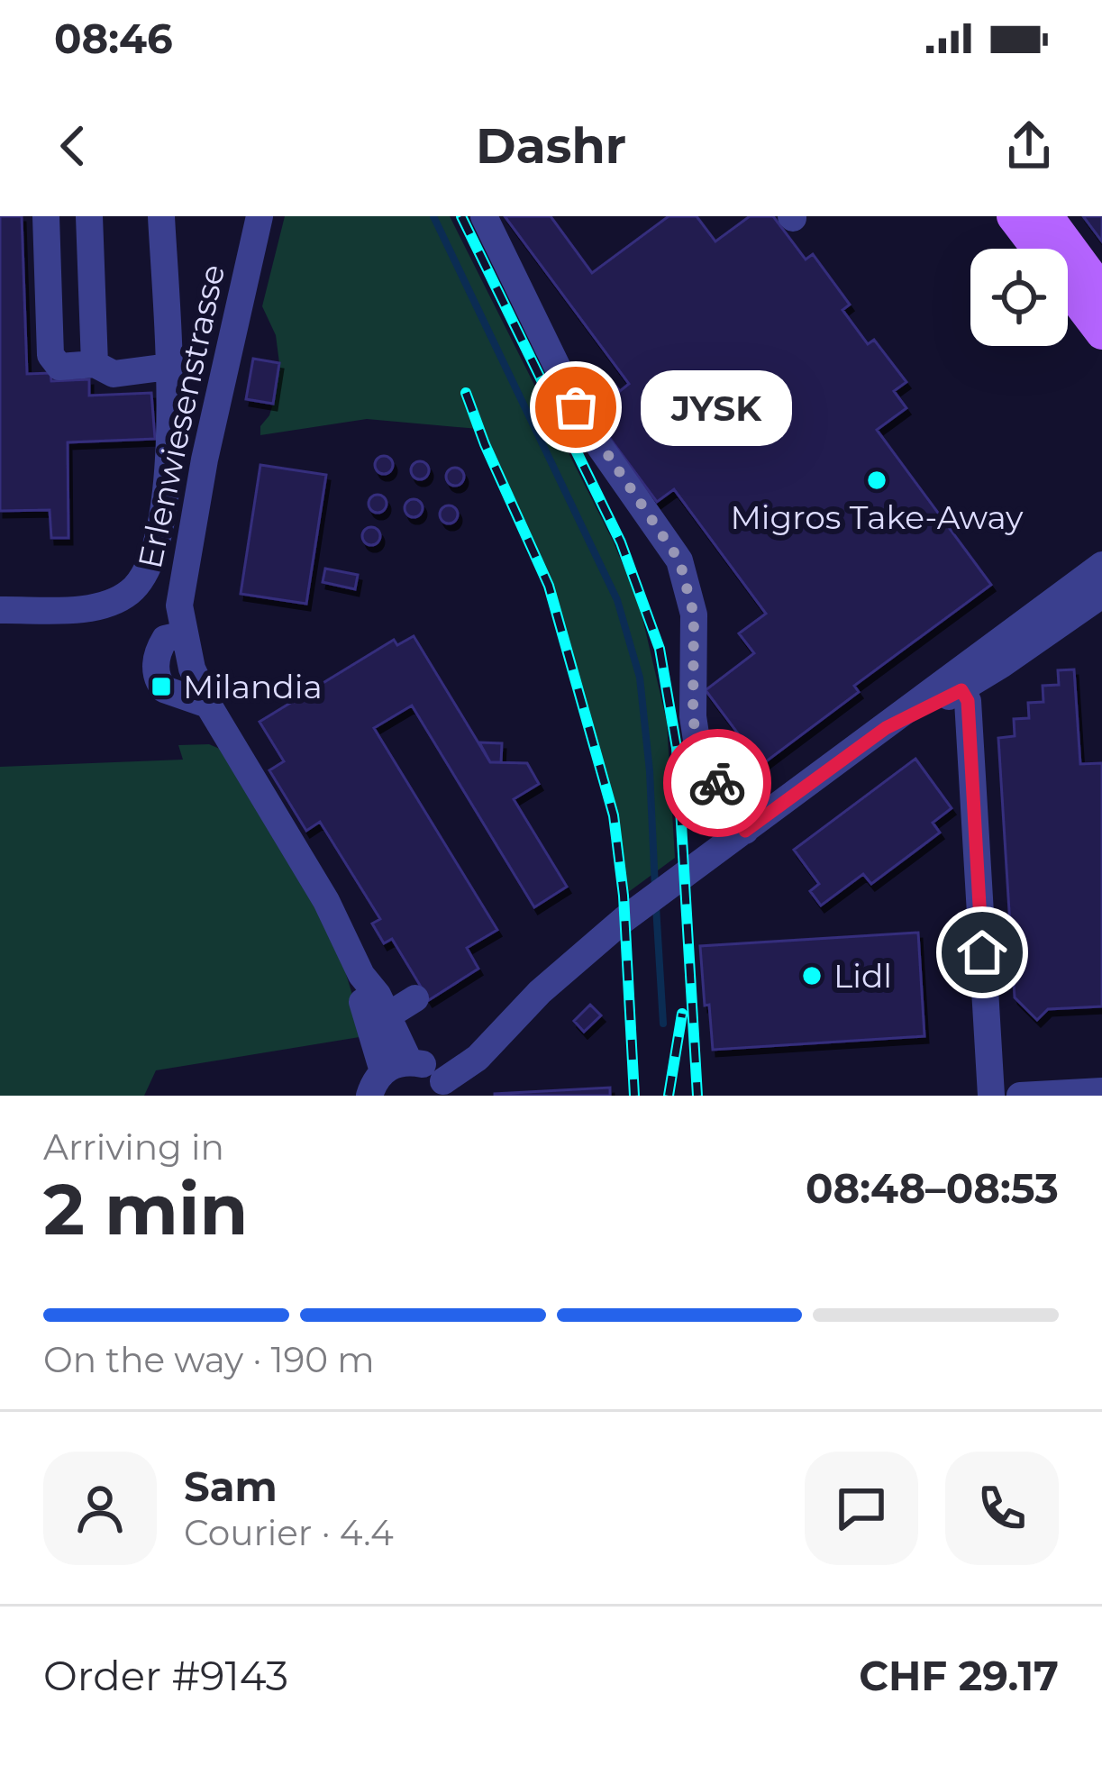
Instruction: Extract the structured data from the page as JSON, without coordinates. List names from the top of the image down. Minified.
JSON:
{"streets":{"street":["Erlenwiesenstrasse"]},"places":{"other":["JYSK","Migros Take-Away","Lidl"],"transit":["Milandia"]},"page":{"status":"08:46","header":"Dashr","bubble":"JYSK","heading":["2 min","Arriving in","08:48–08:53"],"panel":["Sam","Courier · 4.4","Order #9143","CHF 29.17"],"bar":"On the way · 190 m"}}
